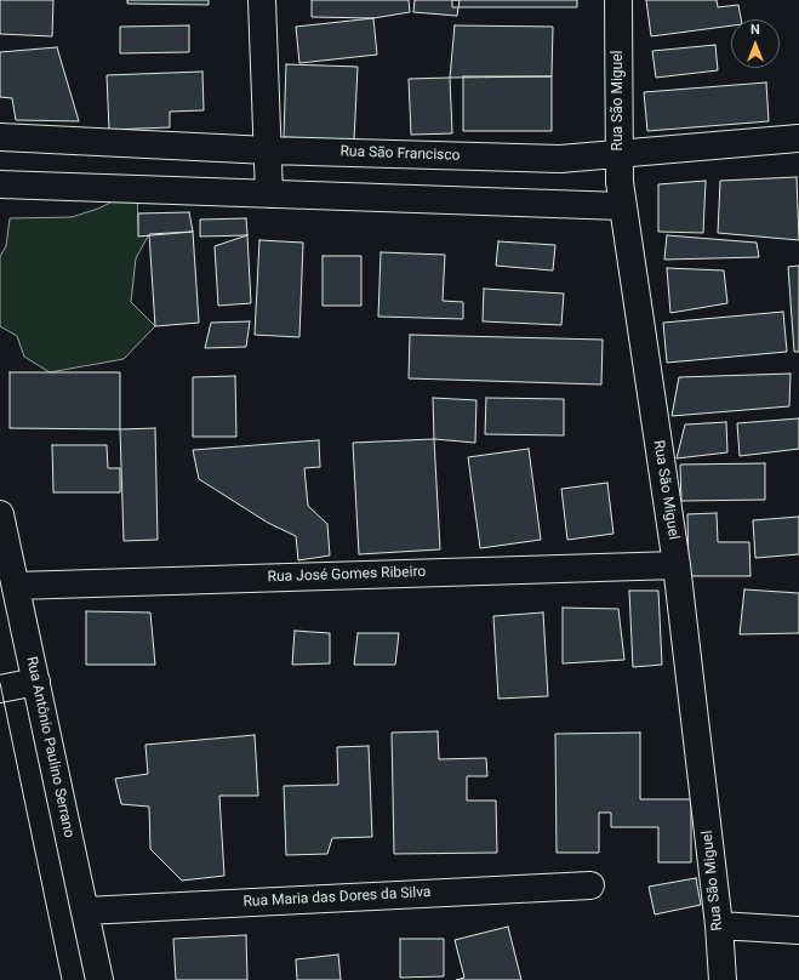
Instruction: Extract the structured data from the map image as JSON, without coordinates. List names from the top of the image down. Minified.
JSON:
{"streets":{"street":["Rua São Miguel","Rua São Francisco","Rua José Gomes Ribeiro","Rua Antônio Paulino Serrano","Rua Maria das Dores da Silva"]},"crossings":[["Rua São Miguel","Rua São Francisco"],["Rua São Miguel","Rua José Gomes Ribeiro"],["Rua José Gomes Ribeiro","Rua Antônio Paulino Serrano"],["Rua Antônio Paulino Serrano","Rua Maria das Dores da Silva"]],"north":"top"}
